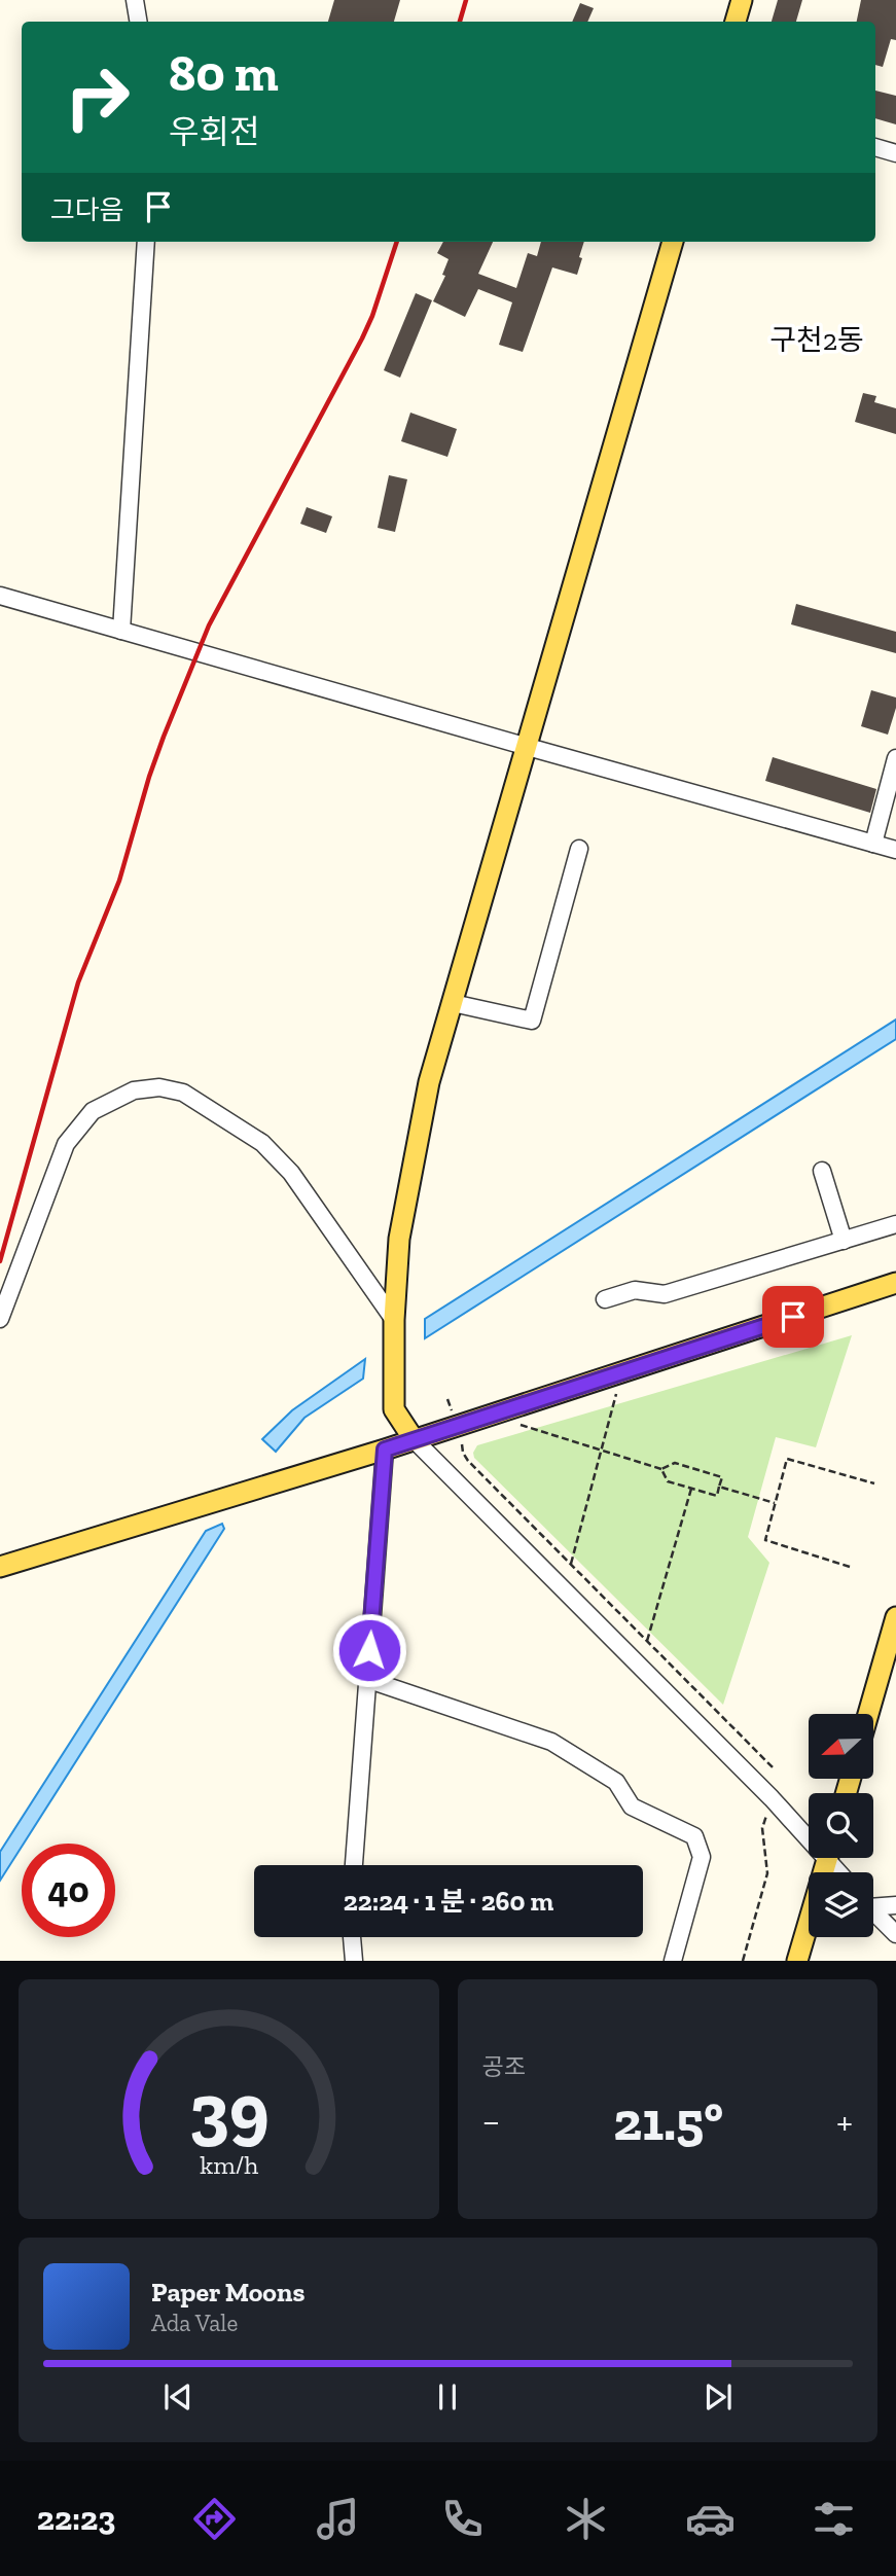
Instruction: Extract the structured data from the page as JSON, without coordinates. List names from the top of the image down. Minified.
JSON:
{"districts":["구천2동"],"north":"left","page":{"turn":["80 m","우회전"],"then":"그다음","limit":"40","trip":"22:24 · 1 분 · 260 m","tile":"공조","heat":["−","21.5°","+"],"song":["Paper Moons","Ada Vale"],"tabs":"22:23","gauge":["39","km/h"]}}
